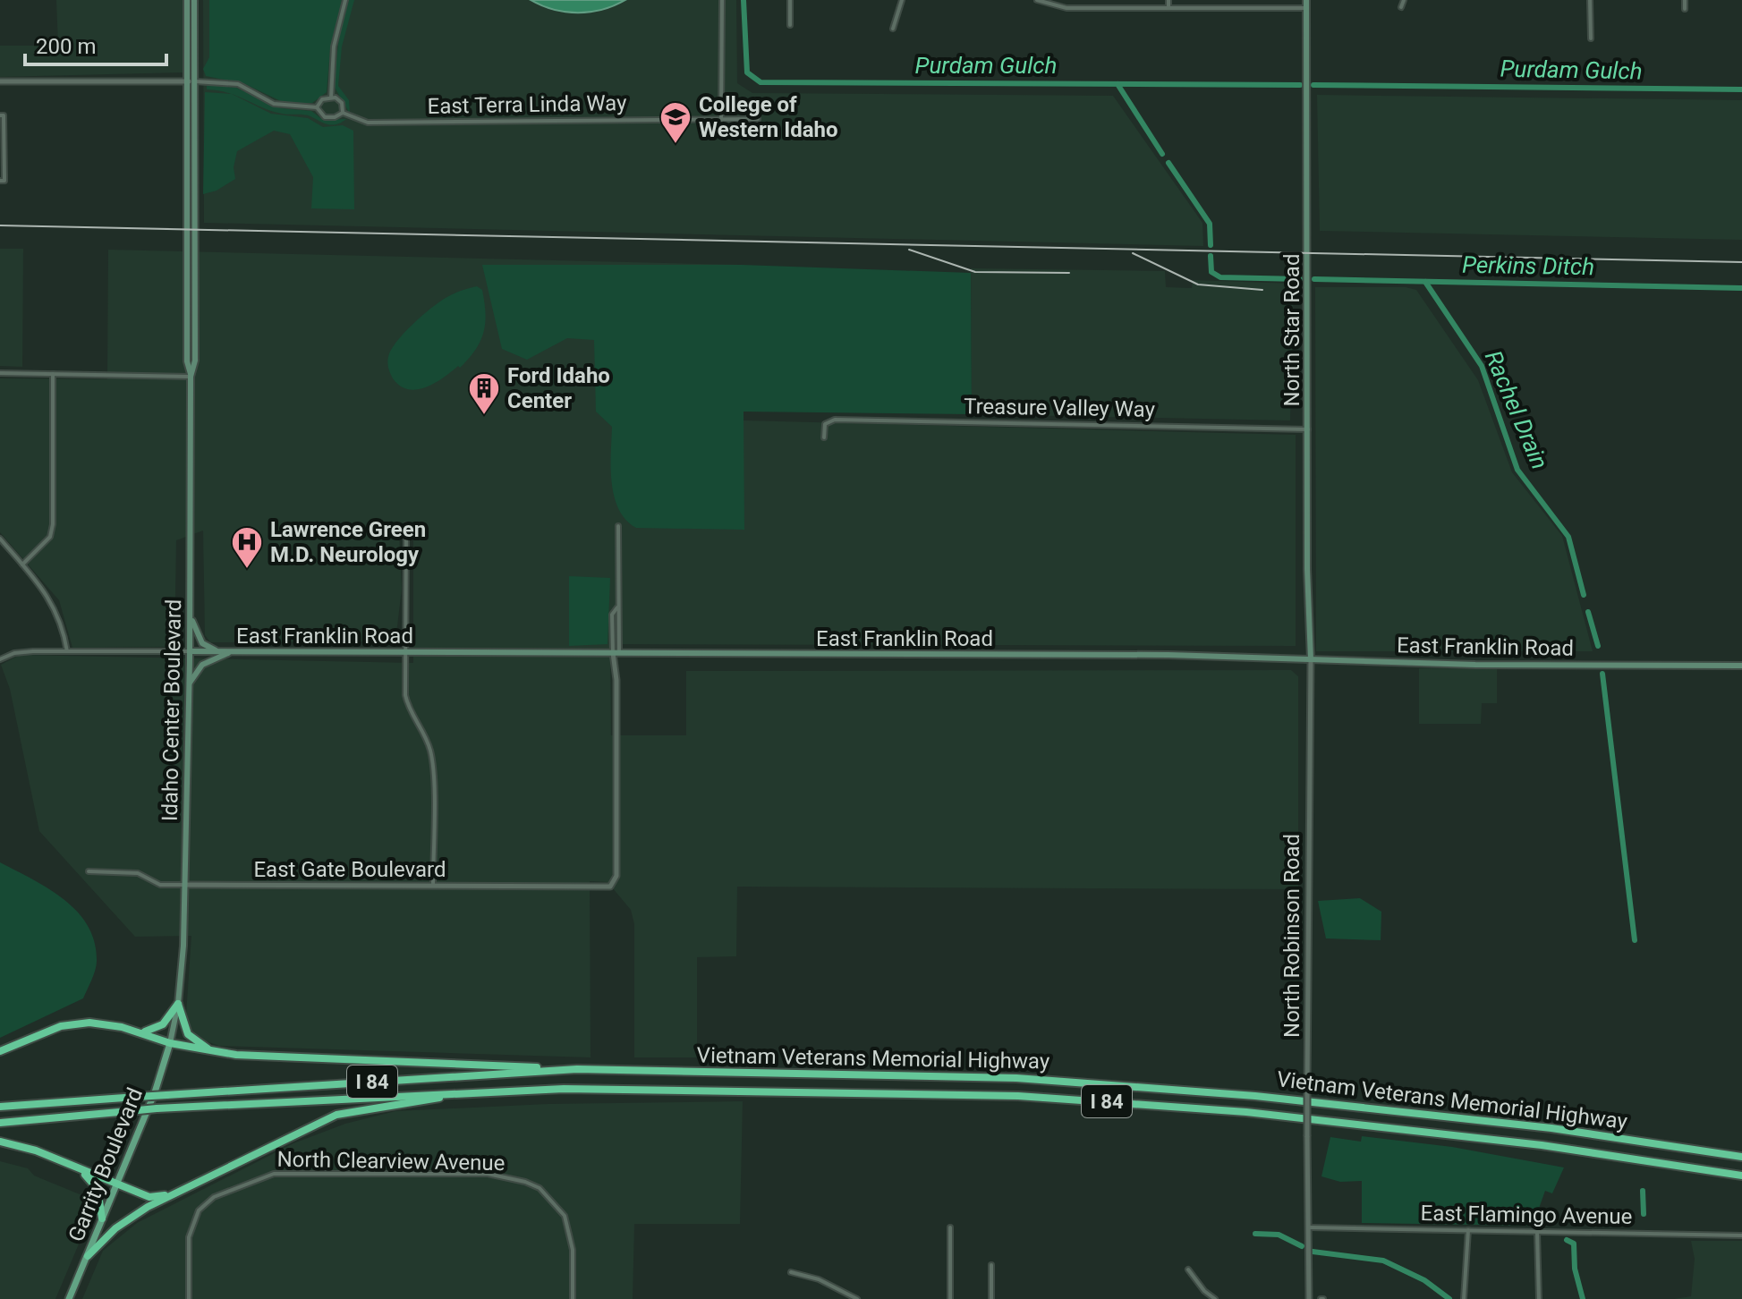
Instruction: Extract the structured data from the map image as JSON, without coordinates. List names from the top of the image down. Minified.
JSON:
{"streets":{"highway":["Vietnam Veterans Memorial Highway","I 84"],"main road":["North Star Road","East Franklin Road","Idaho Center Boulevard","Garrity Boulevard"],"street":["East Terra Linda Way","Treasure Valley Way","East Gate Boulevard","North Robinson Road","North Clearview Avenue","East Flamingo Avenue"]},"crossings":[["North Star Road","Treasure Valley Way"],["North Star Road","East Franklin Road"],["North Star Road","North Robinson Road"],["East Franklin Road","Idaho Center Boulevard"],["East Franklin Road","East Gate Boulevard"],["East Franklin Road","North Robinson Road"],["Idaho Center Boulevard","East Gate Boulevard"],["Idaho Center Boulevard","Garrity Boulevard"],["North Robinson Road","East Flamingo Avenue"]],"water":["Purdam Gulch","Perkins Ditch","Rachel Drain"],"places":{"school or university":["College of Western Idaho"],"building":["Ford Idaho Center"],"hospital":["Lawrence Green M.D. Neurology"]},"scale_bar":"200 m"}
